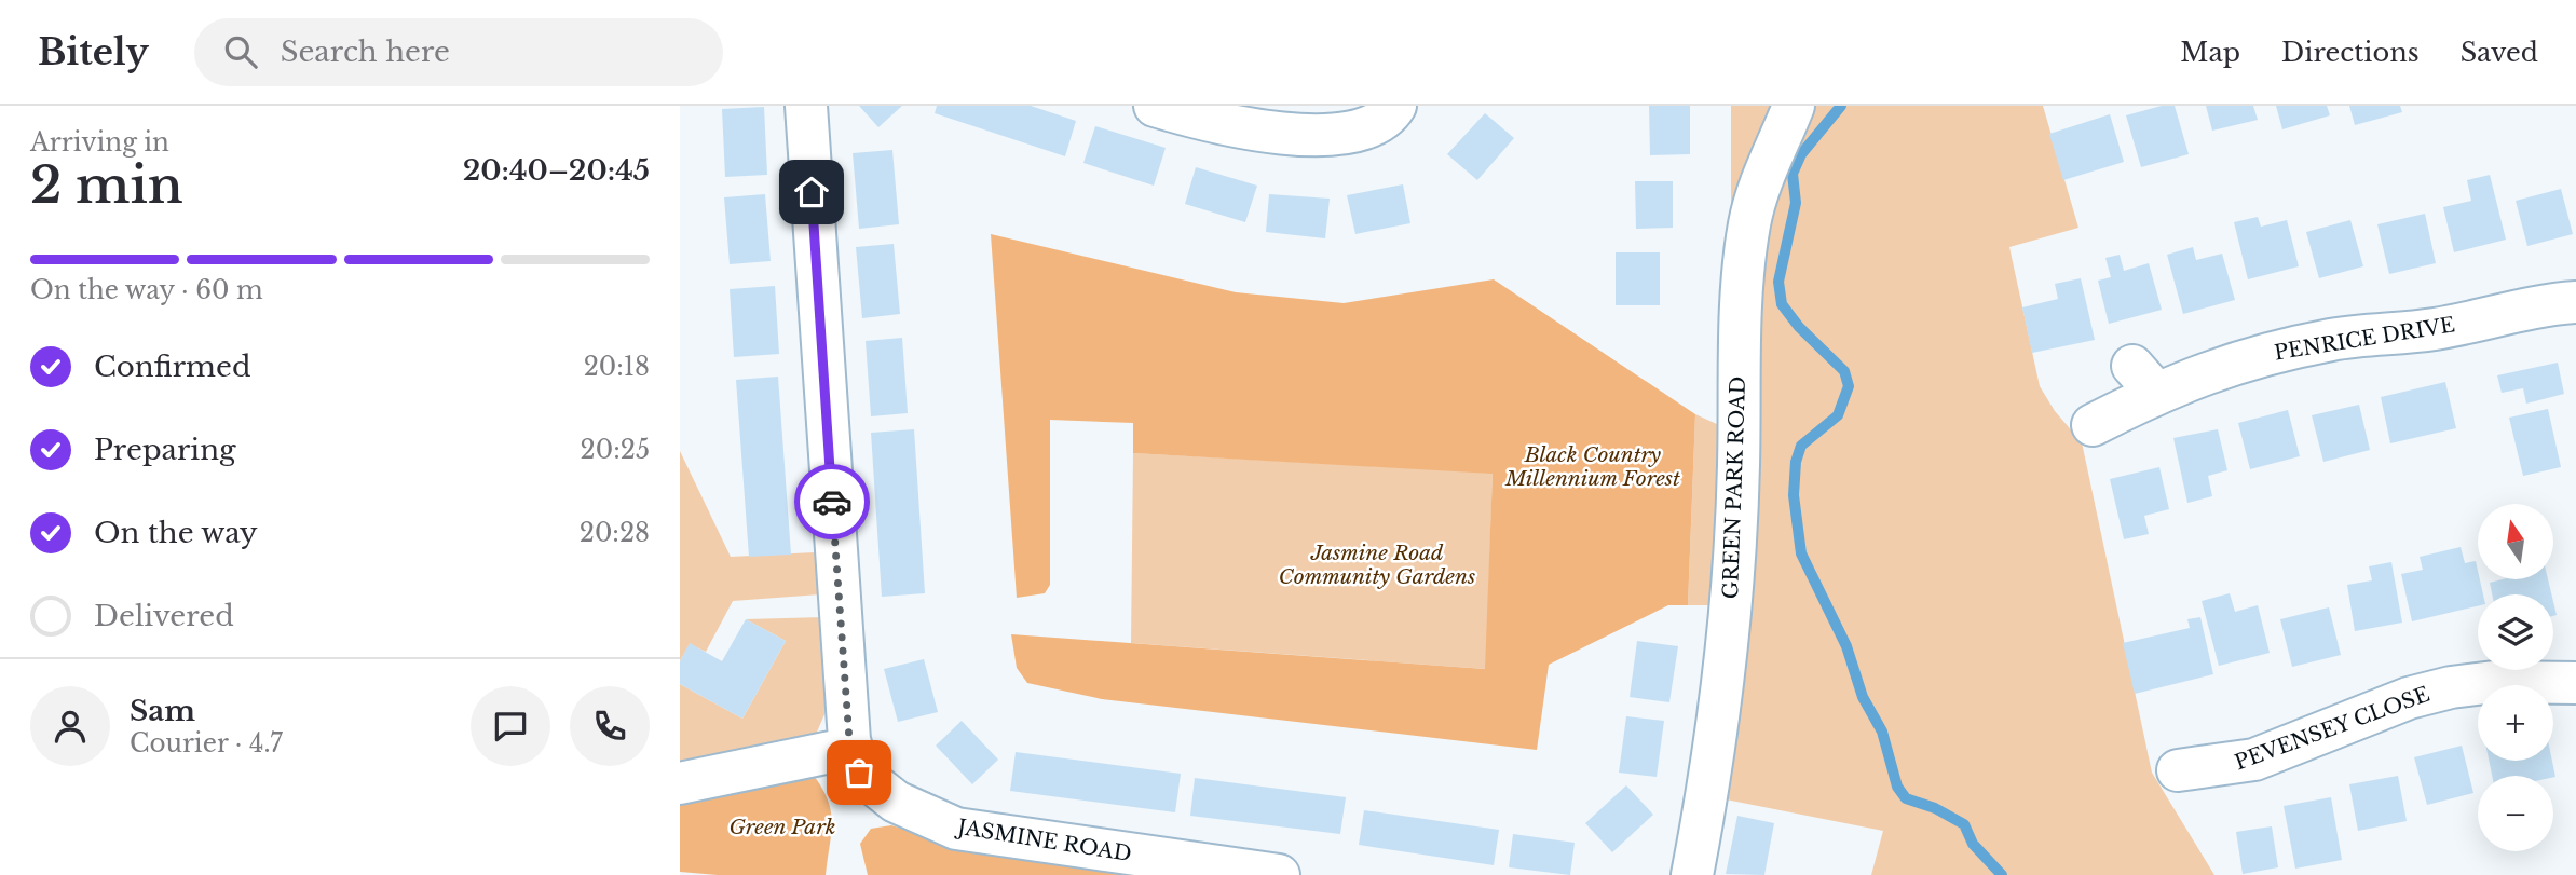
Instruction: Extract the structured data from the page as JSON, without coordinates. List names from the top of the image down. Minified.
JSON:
{"streets":{"street":["PENRICE DRIVE","GREEN PARK ROAD","PEVENSEY CLOSE","JASMINE ROAD"]},"parks":["Black Country Millennium Forest","Jasmine Road Community Gardens","Green Park"],"north":"top","page":{"header":"Bitely","search":"Search here","nav":["Map","Directions","Saved"],"heading":["2 min","Arriving in","20:40–20:45"],"panel":["Sam","Courier · 4.7"],"bar":"On the way · 60 m","list":[["Confirmed","20:18"],["Preparing","20:25"],["On the way","20:28"],"Delivered"],"map_buttons":["+","−"]}}
